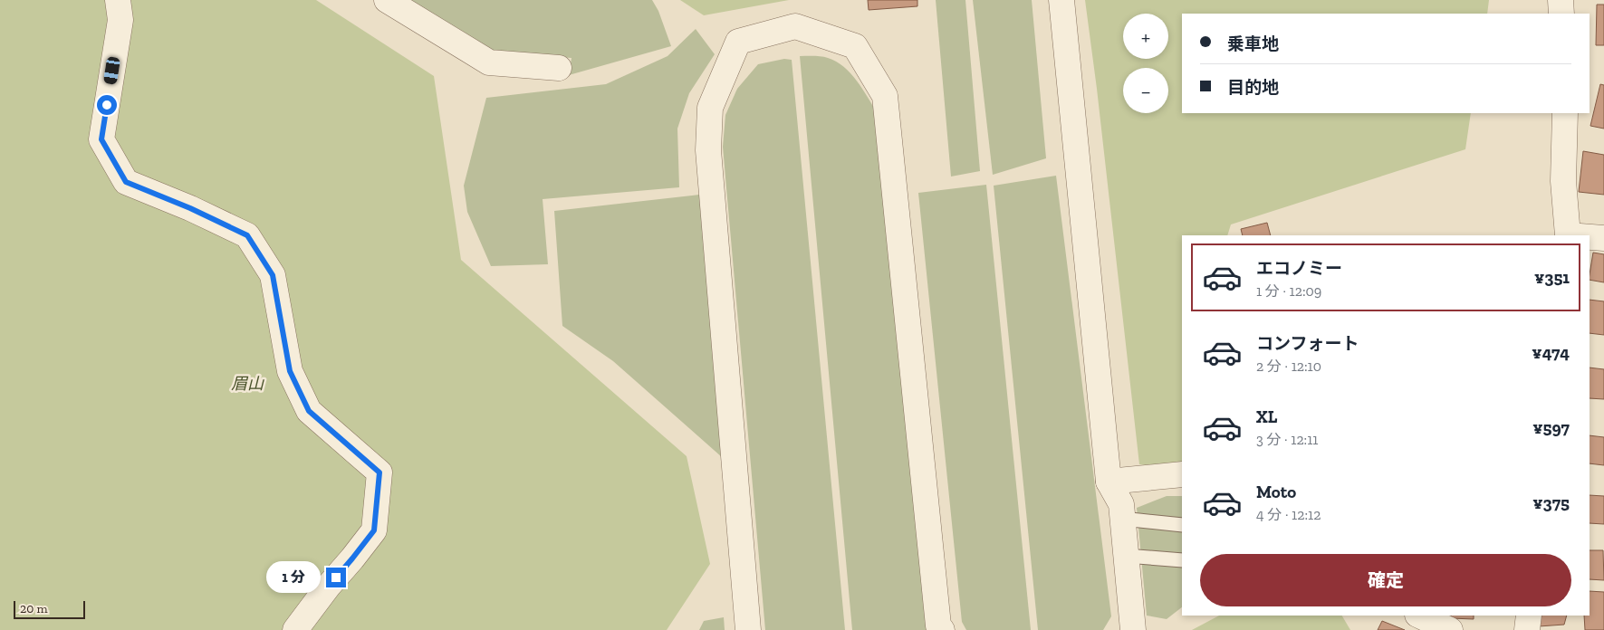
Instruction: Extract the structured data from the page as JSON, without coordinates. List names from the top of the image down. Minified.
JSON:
{"parks":["眉山"],"scale_bar":"20 m","page":{"map_buttons":["+","−"],"banner":["乗車地","目的地"],"list":[{"name":"エコノミー","note":"1 分 · 12:09","value":"¥351"},{"name":"コンフォート","note":"2 分 · 12:10","value":"¥474"},{"name":"XL","note":"3 分 · 12:11","value":"¥597"},{"name":"Moto","note":"4 分 · 12:12","value":"¥375"}],"buttons":"確定","bubble":"1 分","scale":"20 m"}}
